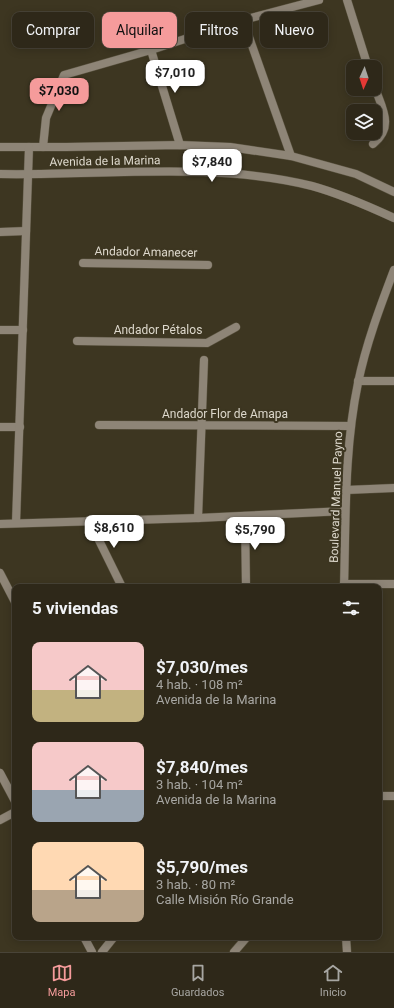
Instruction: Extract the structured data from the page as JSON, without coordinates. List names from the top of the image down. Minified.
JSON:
{"streets":{"street":["Avenida de la Marina","Andador Amanecer","Andador Pétalos","Andador Flor de Amapa","Boulevard Manuel Payno"]},"crossings":[["Andador Flor de Amapa","Boulevard Manuel Payno"]],"north":"bottom","page":{"chip":["Comprar","Alquilar","Filtros","Nuevo"],"price":["$7,010","$7,030","$7,840","$8,610","$5,790"],"heading":"5 viviendas","list":[{"name":"$7,030/mes","note":"4 hab. · 108 m² · Avenida de la Marina"},{"name":"$7,840/mes","note":"3 hab. · 104 m² · Avenida de la Marina"},{"name":"$5,790/mes","note":"3 hab. · 80 m² · Calle Misión Río Grande"}],"tabs":["Mapa","Guardados","Inicio"]}}
